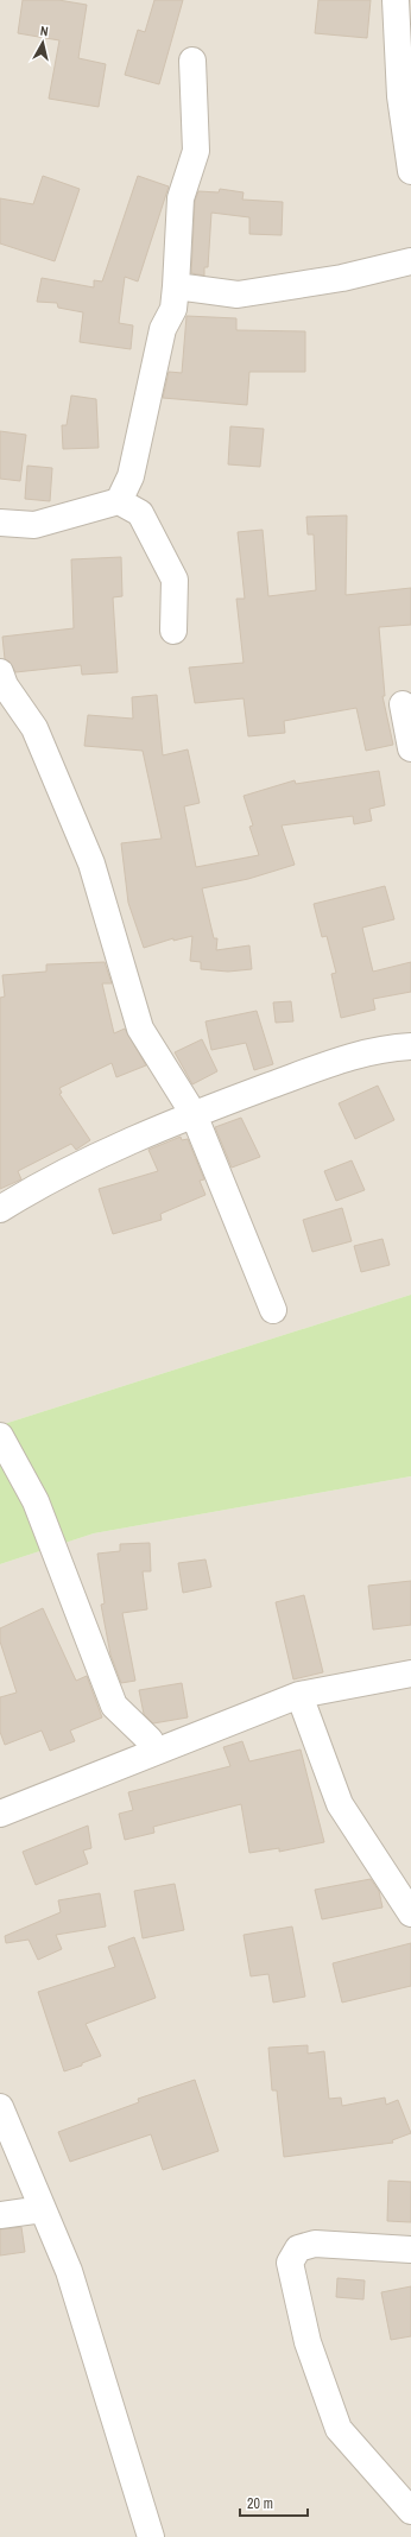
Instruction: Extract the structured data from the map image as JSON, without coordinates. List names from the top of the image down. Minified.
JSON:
{"scale_bar":"20 m","north":"top"}
